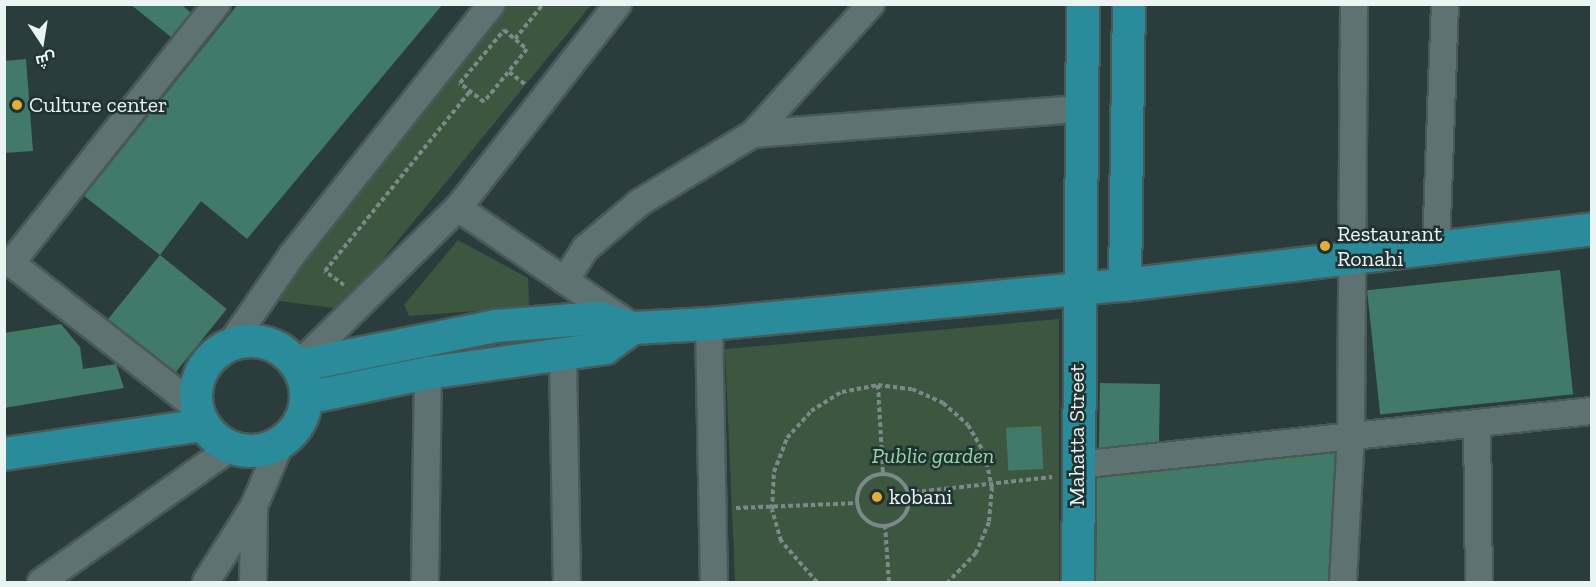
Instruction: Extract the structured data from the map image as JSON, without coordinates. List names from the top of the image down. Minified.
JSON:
{"streets":{"main road":["Mahatta Street"]},"parks":["Public garden"],"places":["Culture center","Restaurant Ronahi","kobani"],"north":"bottom"}
